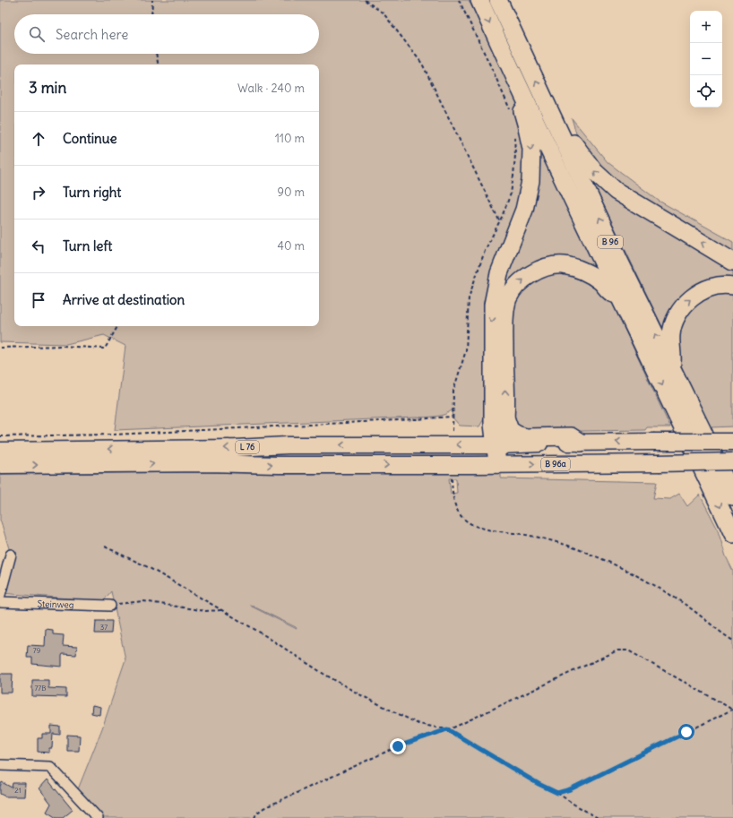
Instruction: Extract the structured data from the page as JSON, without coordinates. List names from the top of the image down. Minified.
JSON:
{"streets":{"highway":["B 96"],"main road":["L 76","B 96a"],"street":["Steinweg"]},"crossings":[["L 76","B 96a"]],"house_numbers":["37","79","77B","21"],"page":{"map_buttons":["+","−"],"search":"Search here","heading":["3 min","Walk · 240 m"],"list":[["Continue","110 m"],["Turn right","90 m"],["Turn left","40 m"],"Arrive at destination"]}}
